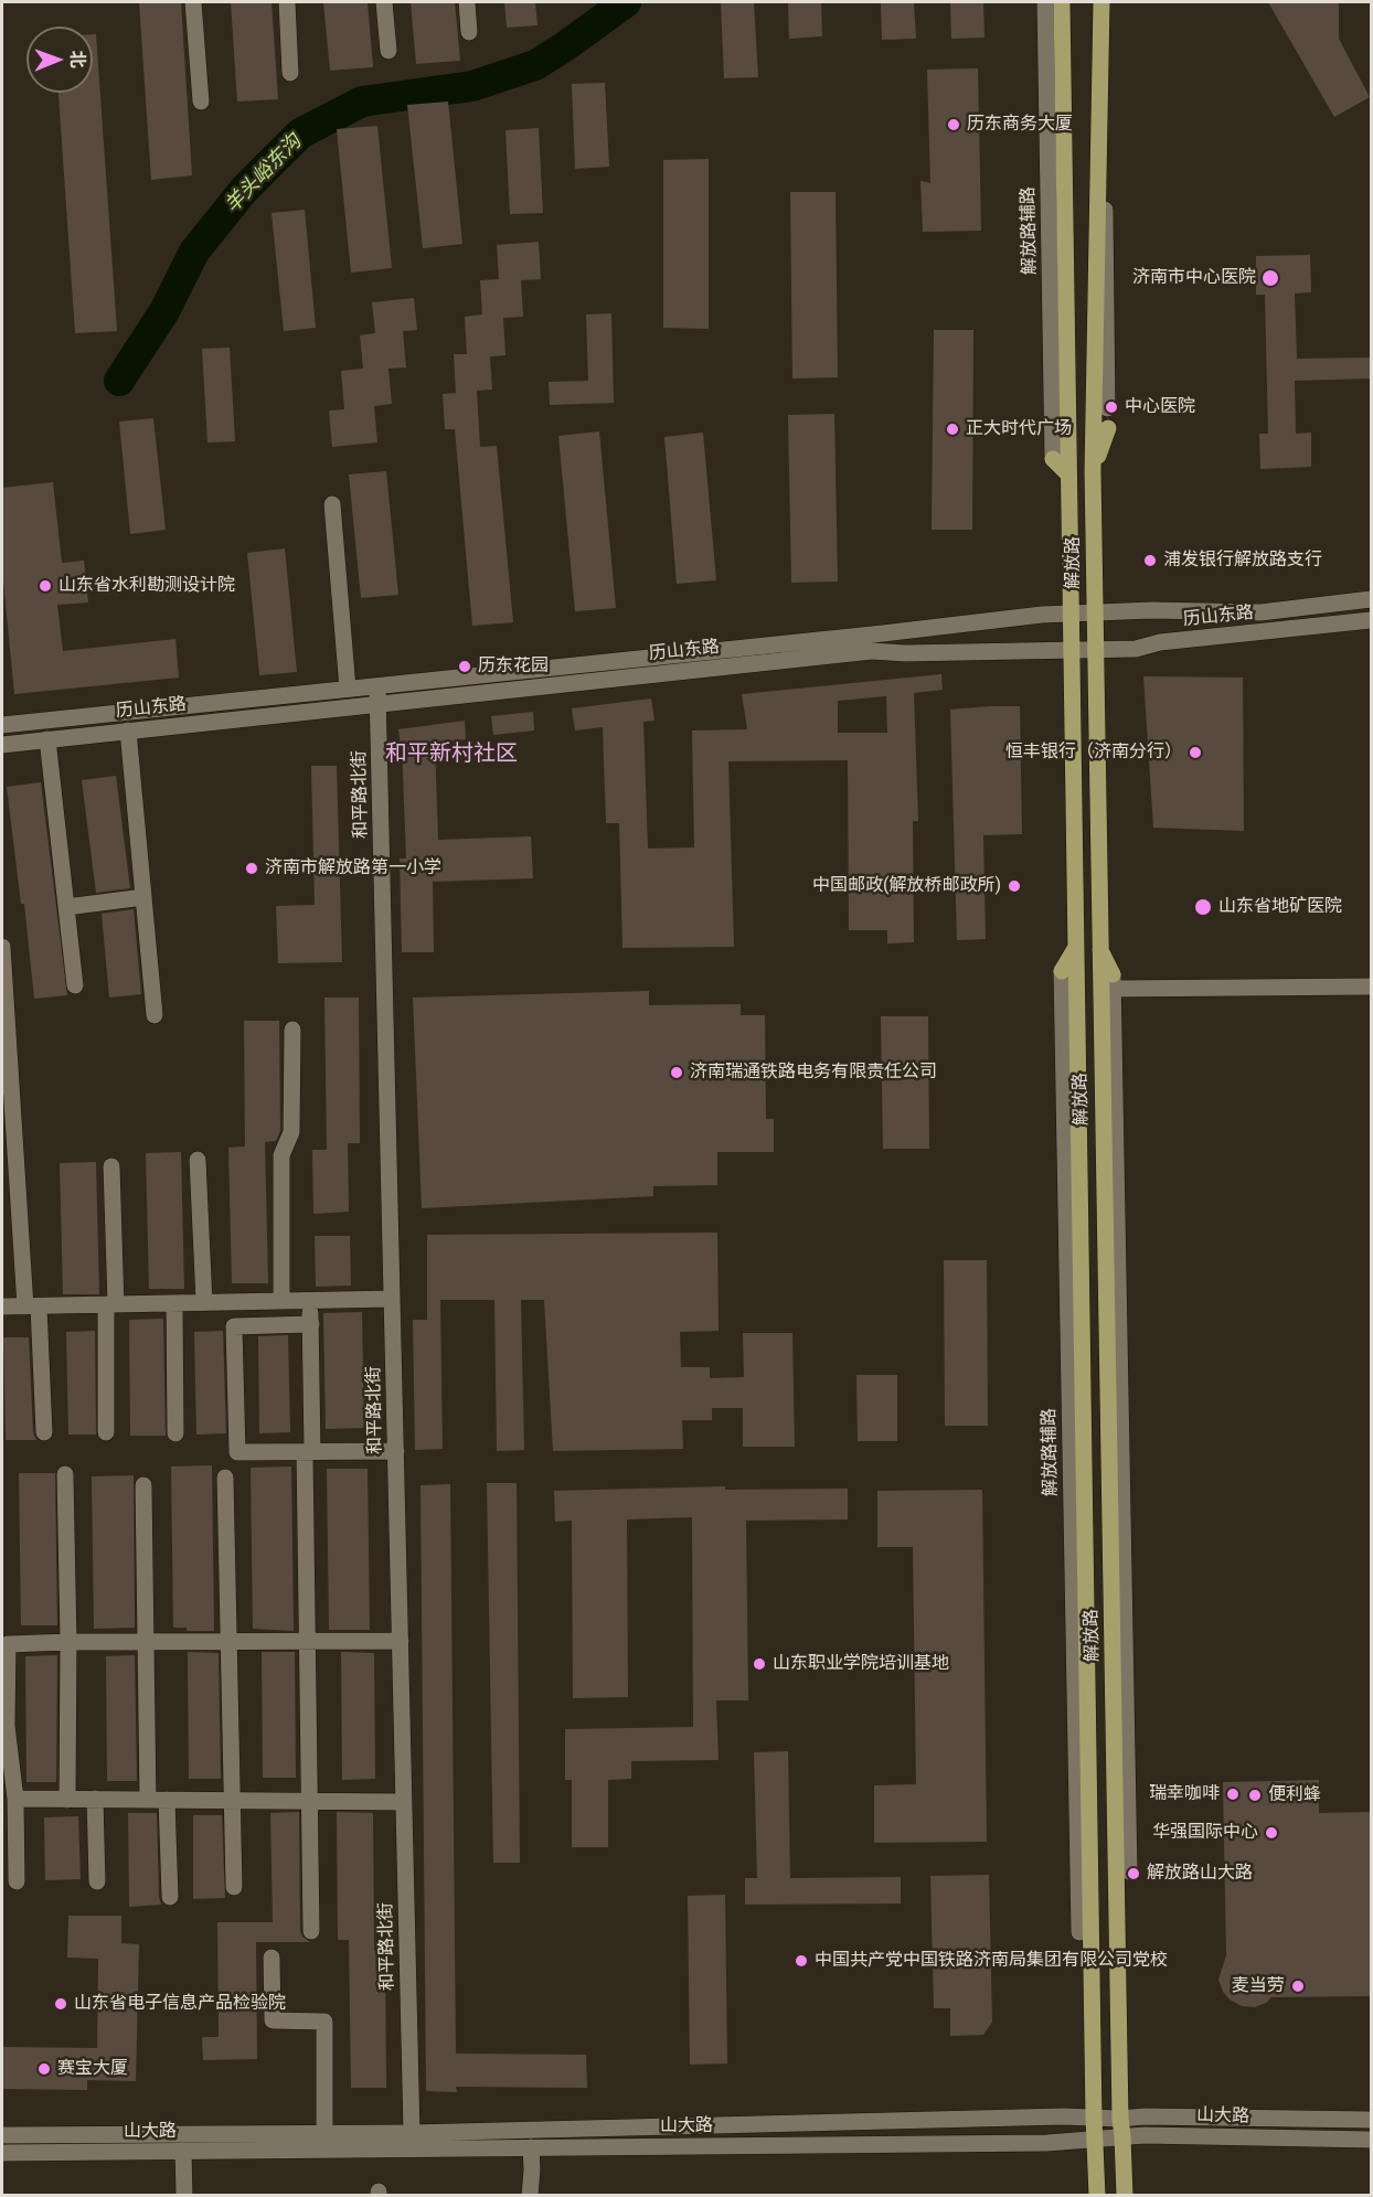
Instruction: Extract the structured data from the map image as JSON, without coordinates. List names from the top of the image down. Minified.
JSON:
{"streets":{"main road":["解放路"],"street":["解放路辅路","历山东路","和平路北街","山大路"]},"crossings":[["解放路","历山东路"],["解放路","山大路"],["历山东路","和平路北街"],["和平路北街","山大路"]],"districts":["和平新村社区"],"water":["羊头峪东沟"],"places":["历东商务大厦","济南市中心医院","中心医院","正大时代广场","浦发银行解放路支行","山东省水利勘测设计院","历东花园","恒丰银行（济南分行）","济南市解放路第一小学","中国邮政(解放桥邮政所)","山东省地矿医院","济南瑞通铁路电务有限责任公司","山东职业学院培训基地","瑞幸咖啡","便利蜂","华强国际中心","解放路山大路","中国共产党中国铁路济南局集团有限公司党校","麦当劳","山东省电子信息产品检验院","赛宝大厦"],"north":"right"}
